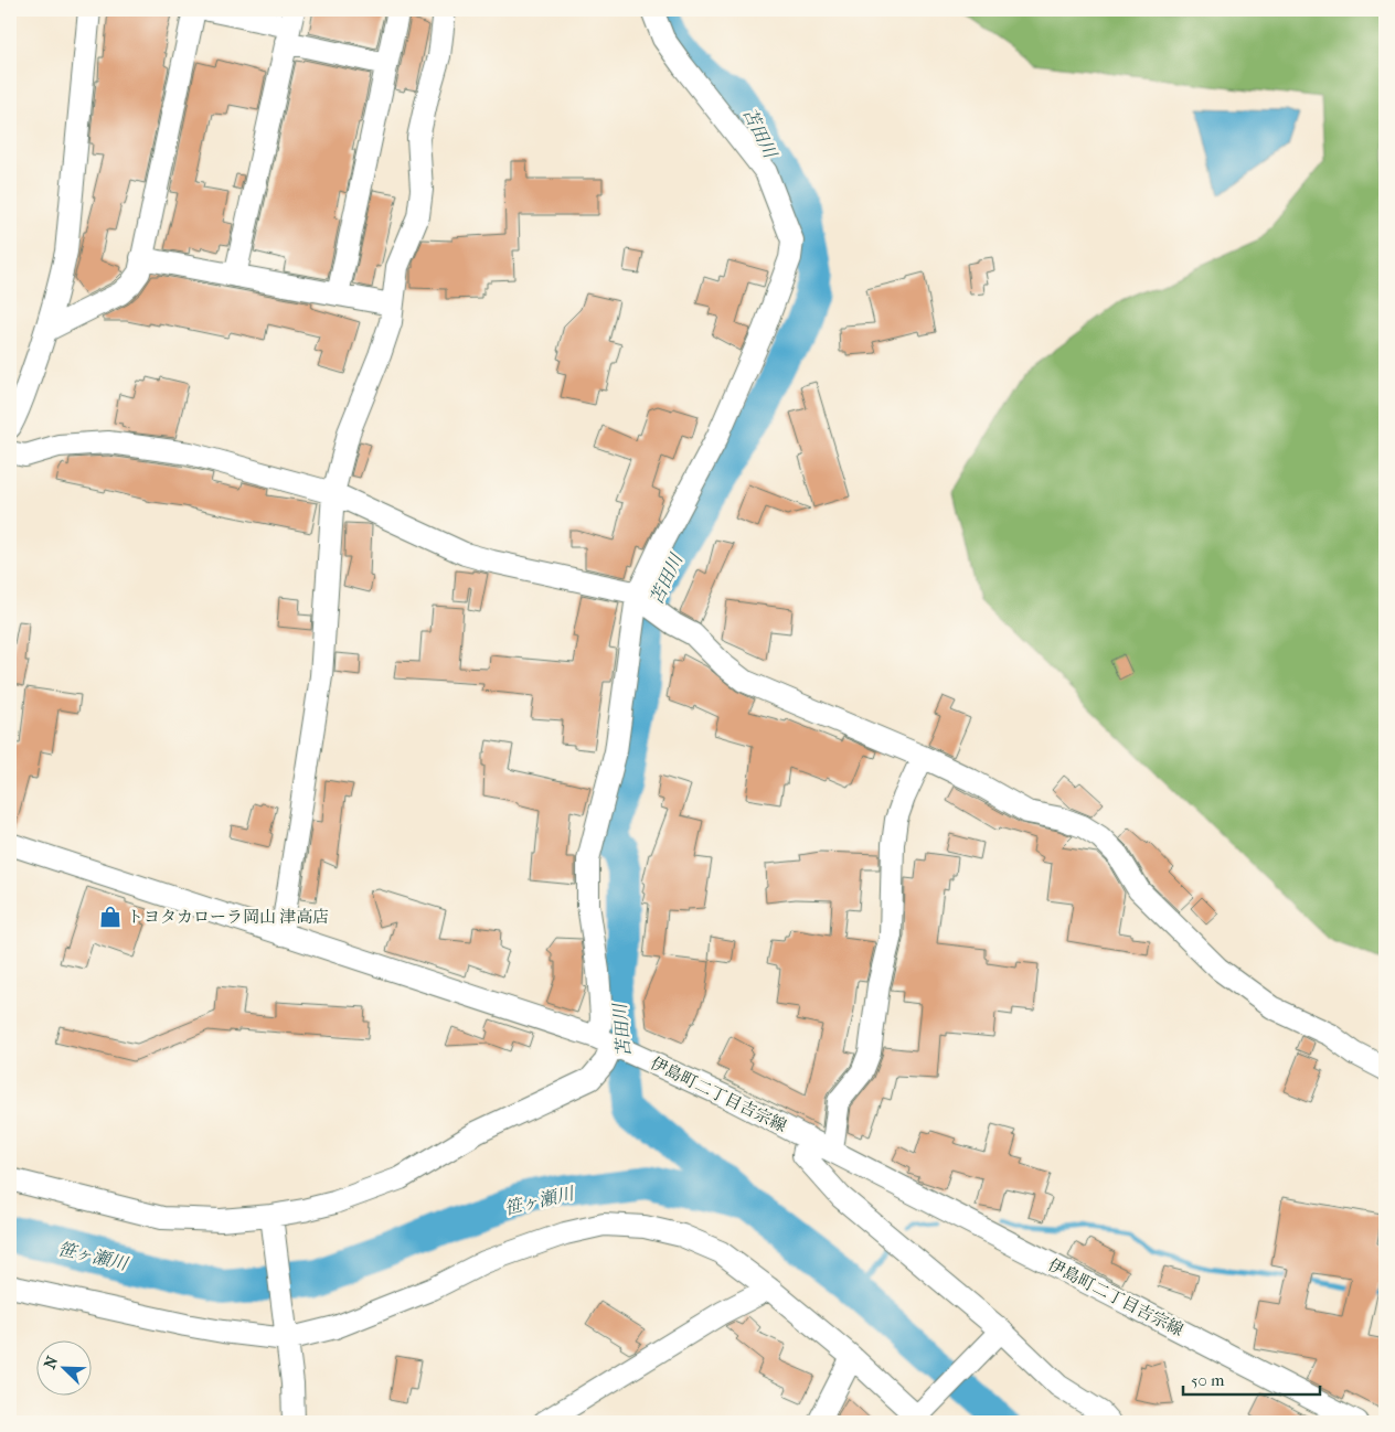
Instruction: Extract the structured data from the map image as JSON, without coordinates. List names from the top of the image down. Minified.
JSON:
{"streets":{"street":["伊島町二丁目吉宗線"]},"water":["苫田川","笹ヶ瀬川"],"places":{"shop":["トヨタカローラ岡山 津高店"]},"scale_bar":"50 m","north":"top left"}
